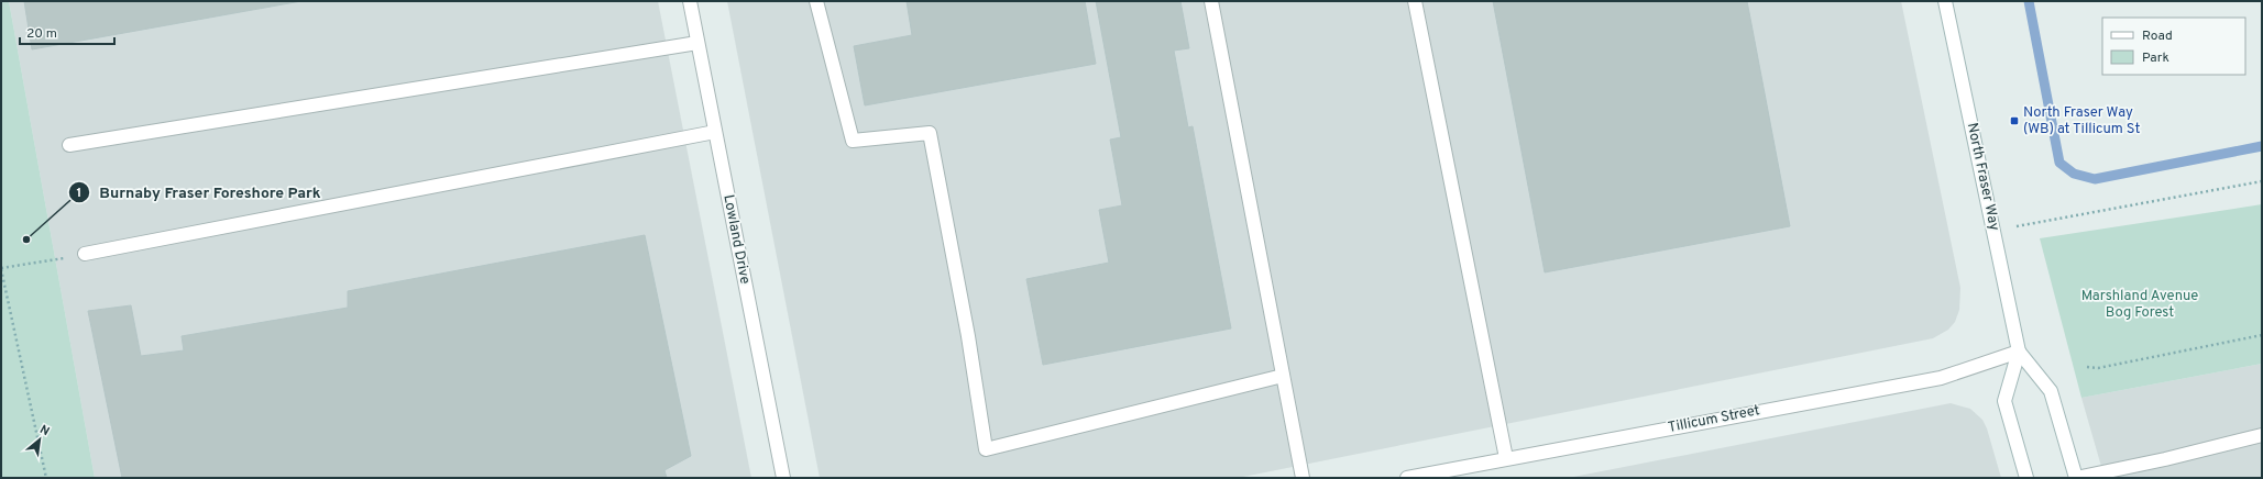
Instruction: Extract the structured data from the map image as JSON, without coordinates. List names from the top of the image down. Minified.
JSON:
{"streets":{"street":["North Fraser Way","Lowland Drive","Tillicum Street"]},"crossings":[["North Fraser Way","Tillicum Street"]],"parks":["Marshland Avenue Bog Forest"],"places":{"transit":["North Fraser Way (WB) at Tillicum St"],"other":["Burnaby Fraser Foreshore Park"]},"legend":["Road","Park"],"scale_bar":"20 m","north":"top right"}
